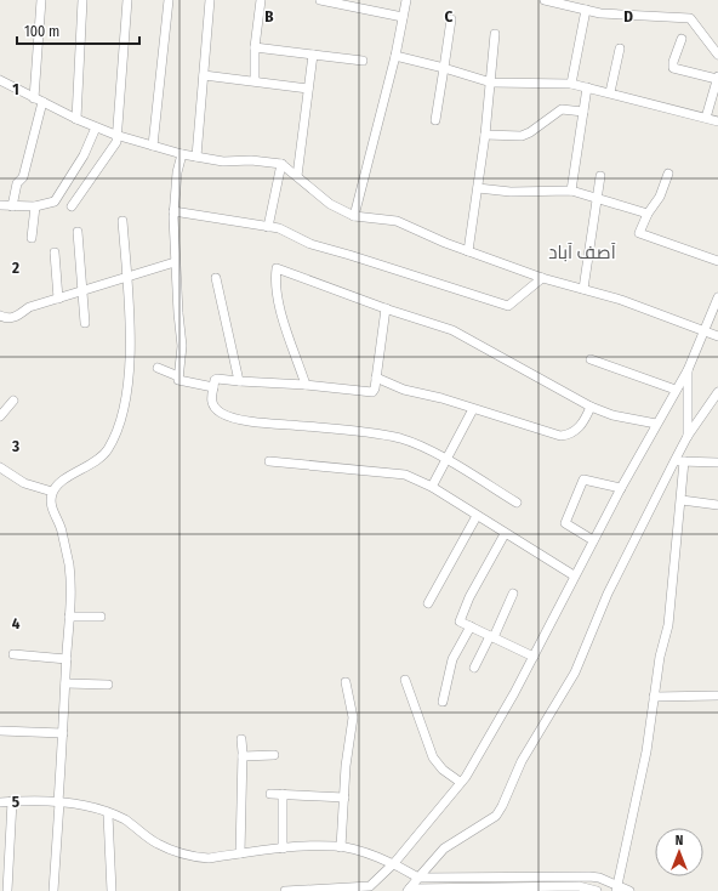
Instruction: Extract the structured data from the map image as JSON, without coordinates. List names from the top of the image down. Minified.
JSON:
{"districts":["آصف آباد"],"scale_bar":"100 m","north":"top","grid":{"columns":["B","C","D"],"rows":["1","2","3","4","5"]}}
